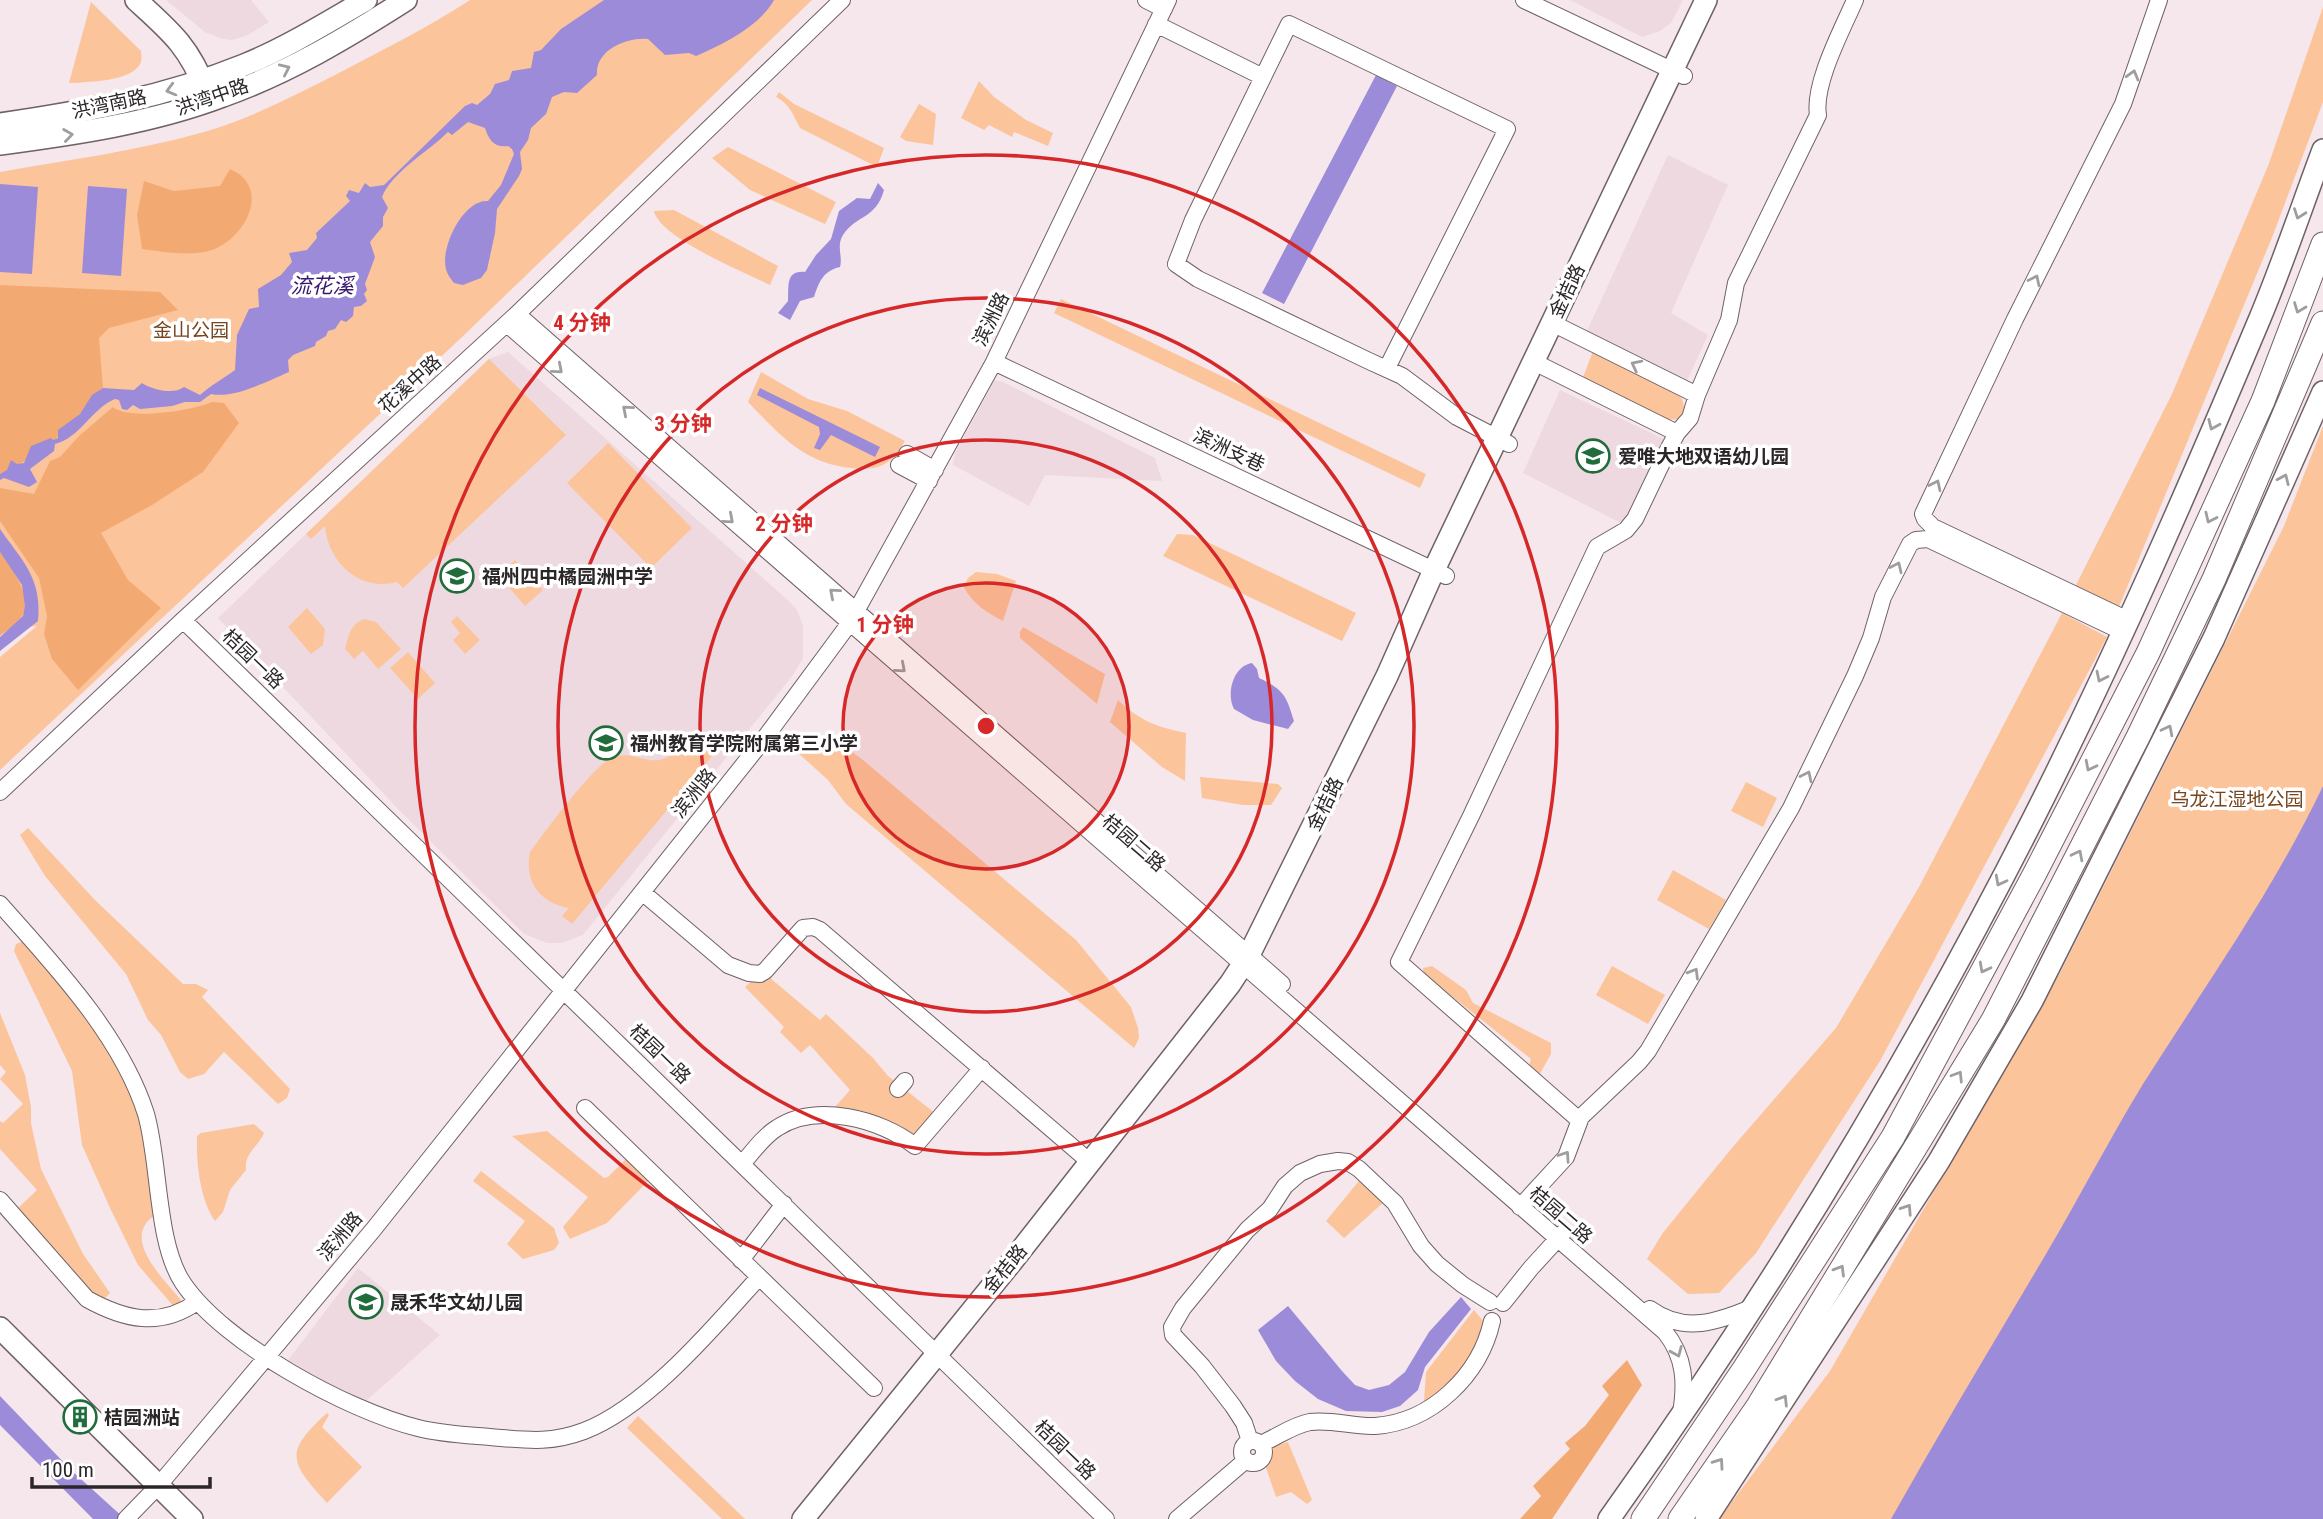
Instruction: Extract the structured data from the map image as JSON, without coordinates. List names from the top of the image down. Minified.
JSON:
{"streets":{"main road":["洪湾中路","洪湾南路","金桔路"],"street":["滨洲路","花溪中路","滨洲支巷","桔园一路","桔园二路"]},"crossings":[["金桔路","滨洲支巷"],["金桔路","桔园一路"],["金桔路","桔园二路"],["滨洲路","滨洲支巷"],["滨洲路","桔园一路"],["滨洲路","桔园二路"],["花溪中路","桔园一路"],["花溪中路","桔园二路"]],"one_way":["洪湾中路","洪湾南路"],"water":["流花溪"],"parks":["金山公园","乌龙江湿地公园"],"places":{"school or university":["爱唯大地双语幼儿园","福州四中橘园洲中学","福州教育学院附属第三小学","晟禾华文幼儿园"],"building":["桔园洲站"]},"scale_bar":"100 m","rings":["4 分钟","3 分钟","2 分钟","1 分钟"]}
